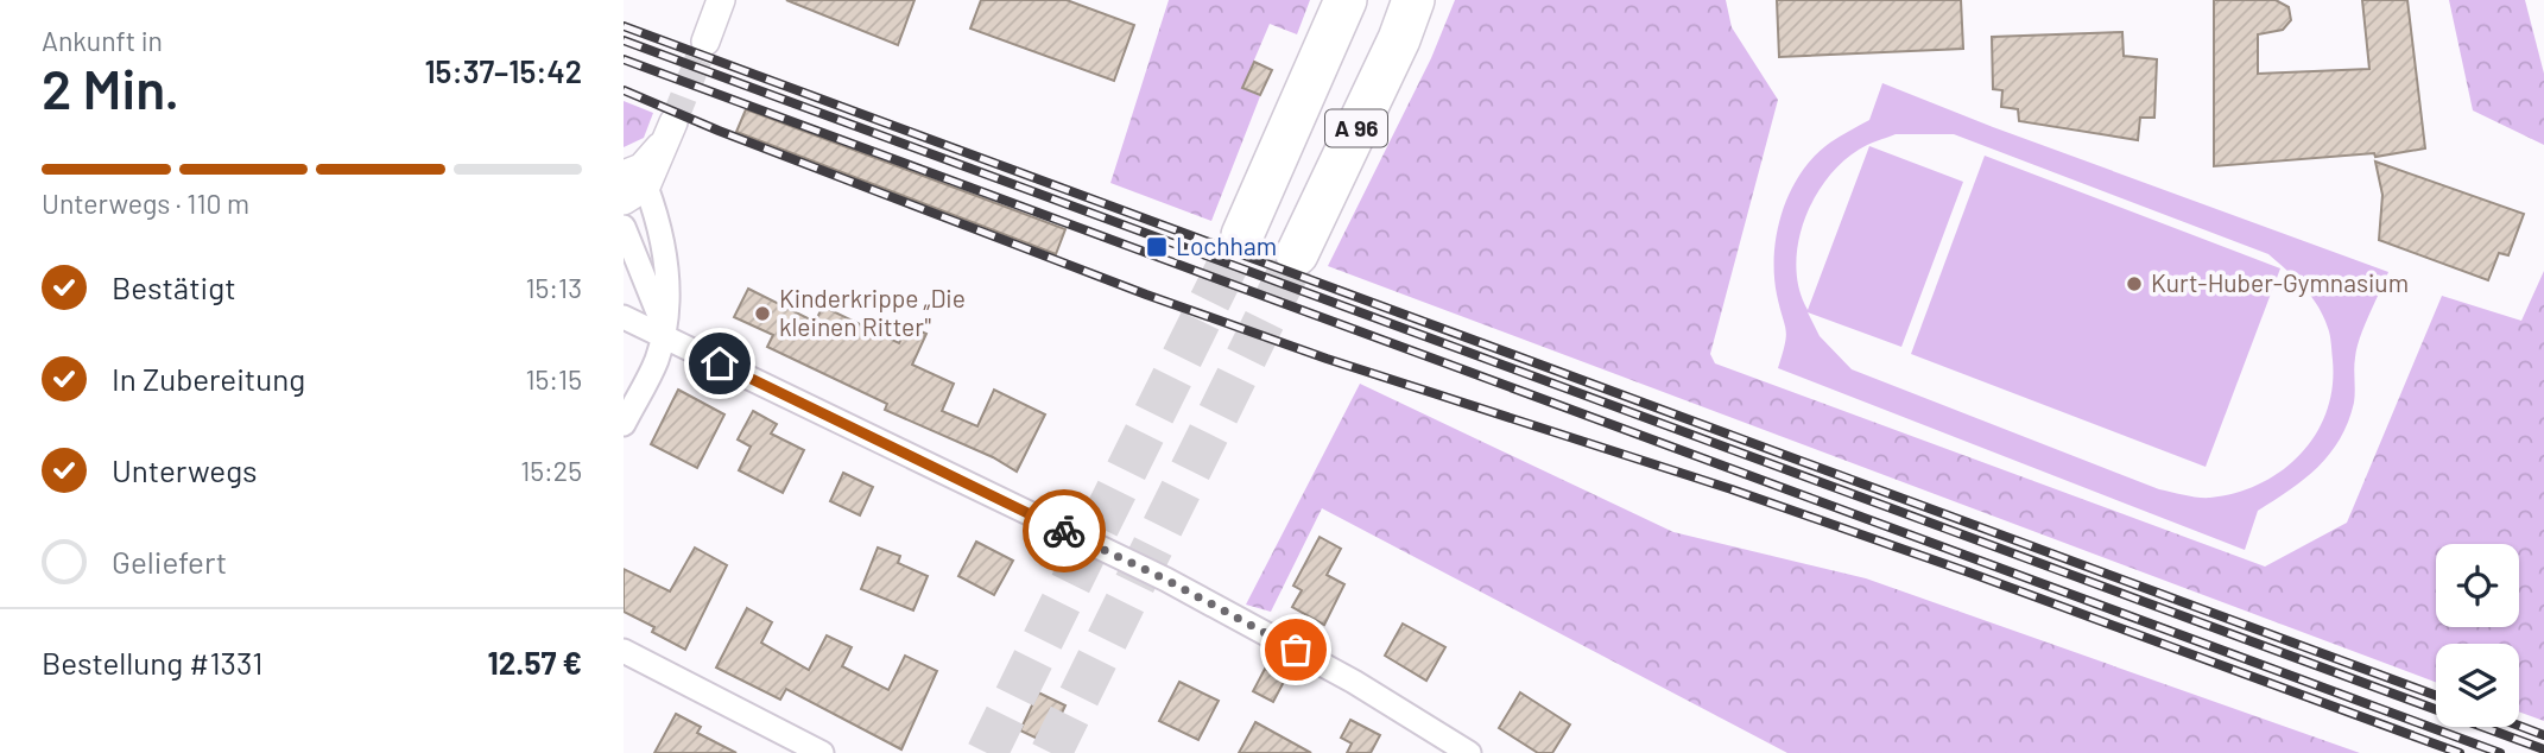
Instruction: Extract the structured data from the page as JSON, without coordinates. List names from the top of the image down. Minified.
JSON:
{"streets":{"highway":["A 96"]},"places":{"transit":["Lochham"],"other":["Kurt-Huber-Gymnasium","Kinderkrippe „Die kleinen Ritter\""]},"page":{"heading":["2 Min.","Ankunft in","15:37–15:42"],"panel":["Bestellung #1331","12.57 €"],"bar":"Unterwegs · 110 m","list":[["Bestätigt","15:13"],["In Zubereitung","15:15"],["Unterwegs","15:25"],"Geliefert"]}}
